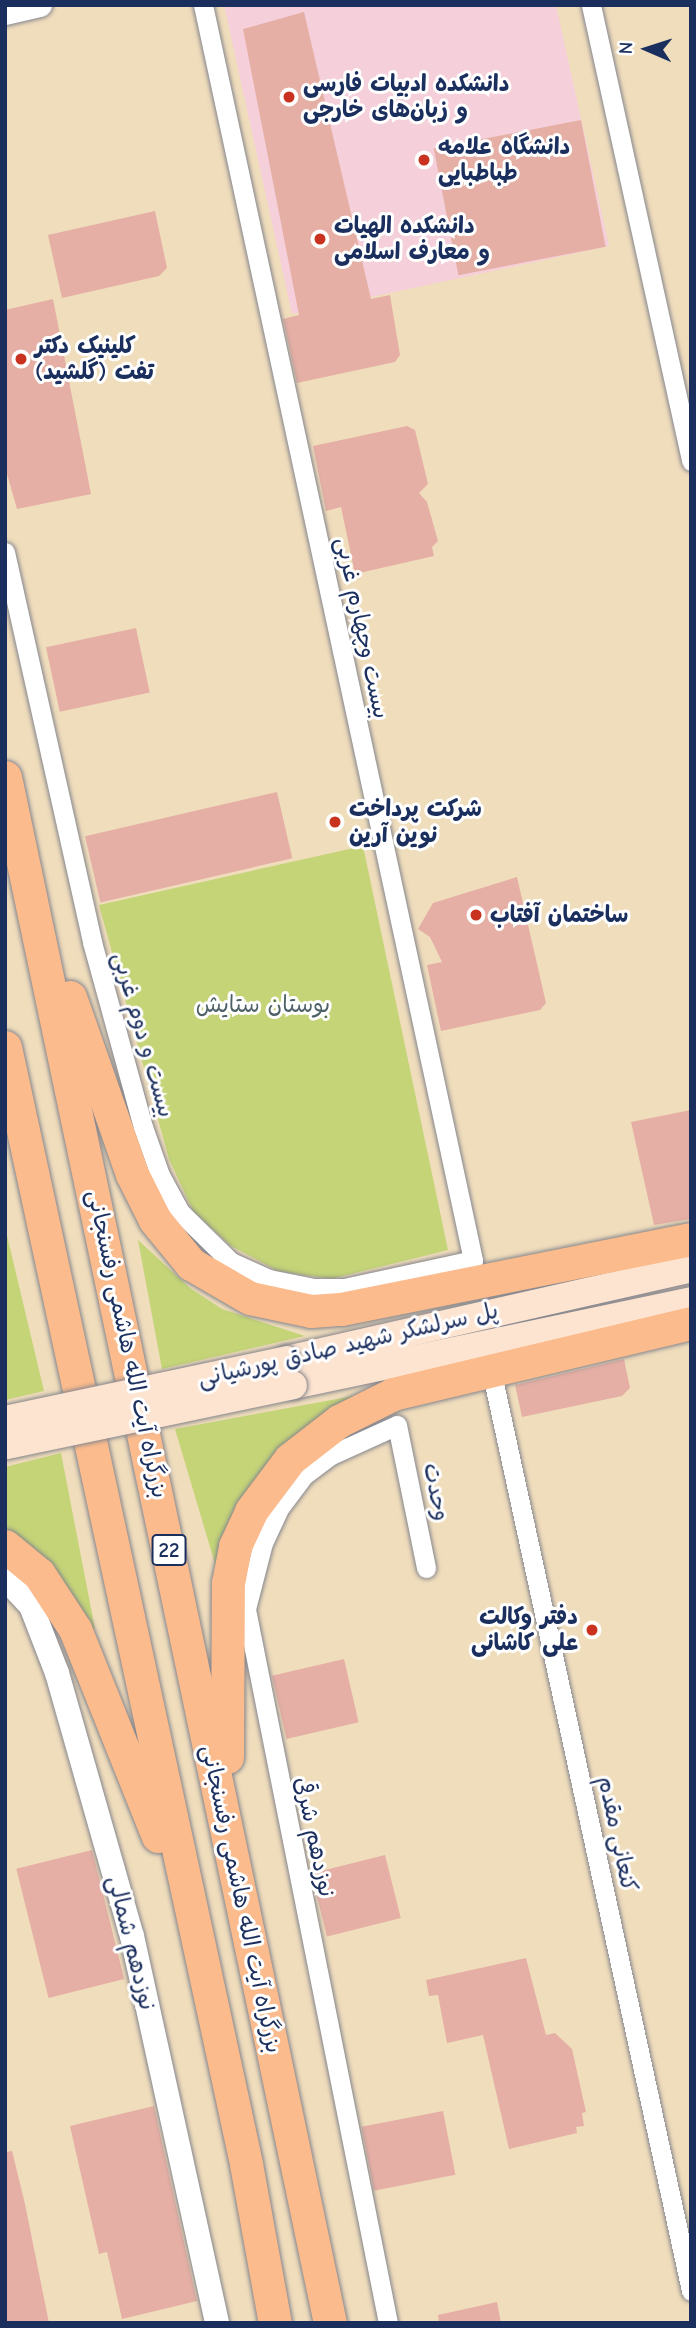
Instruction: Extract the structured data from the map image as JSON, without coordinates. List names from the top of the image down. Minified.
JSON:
{"streets":{"highway":["بزرگراه آیت الله هاشمی رفسنجانی","22"],"main road":["پل سرلشکر شهید صادق پورشیانی"],"street":["بیست وچهارم غربی","بیست و دوم غربی","وحدت","کنعانی مقدم","نوزدهم شرقی","نوزدهم شمالی"]},"crossings":[["بیست وچهارم غربی","بیست و دوم غربی"],["وحدت","نوزدهم شرقی"]],"parks":["بوستان ستایش"],"places":["دانشکده ادبیات فارسی و زبان‌های خارجی","دانشگاه علامه طباطبایی","دانشکده الهیات و معارف اسلامی","کلینیک دکتر تفت (گلشید)","شرکت پرداخت نوین آرین","ساختمان آفتاب","دفتر وکالت علی کاشانی"],"north":"left"}
